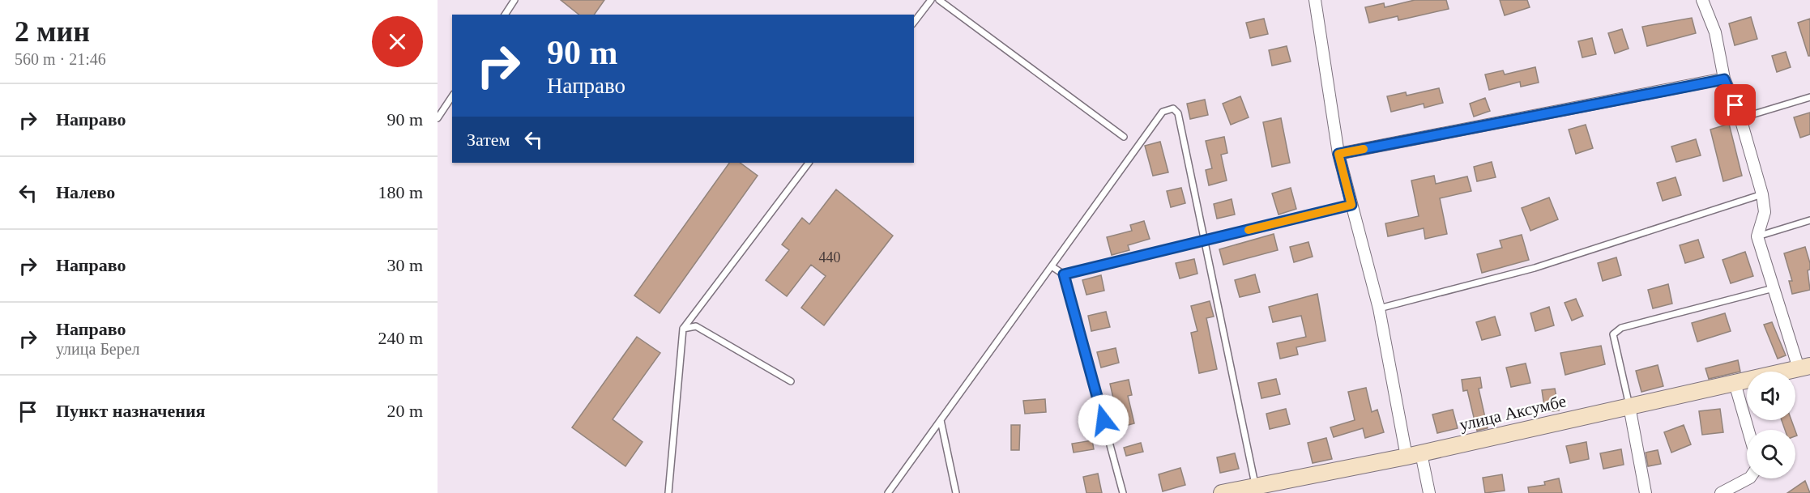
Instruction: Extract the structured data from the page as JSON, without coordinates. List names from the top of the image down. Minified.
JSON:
{"streets":{"main road":["улица Аксумбе"]},"house_numbers":["440"],"page":{"heading":["2 мин","560 m · 21:46"],"turn":["90 m","Направо"],"list":[{"name":"Направо","value":"90 m"},{"name":"Налево","value":"180 m"},{"name":"Направо","value":"30 m"},{"name":"Направо","note":"улица Берел","value":"240 m"},{"name":"Пункт назначения","value":"20 m"}],"then":"Затем"}}
